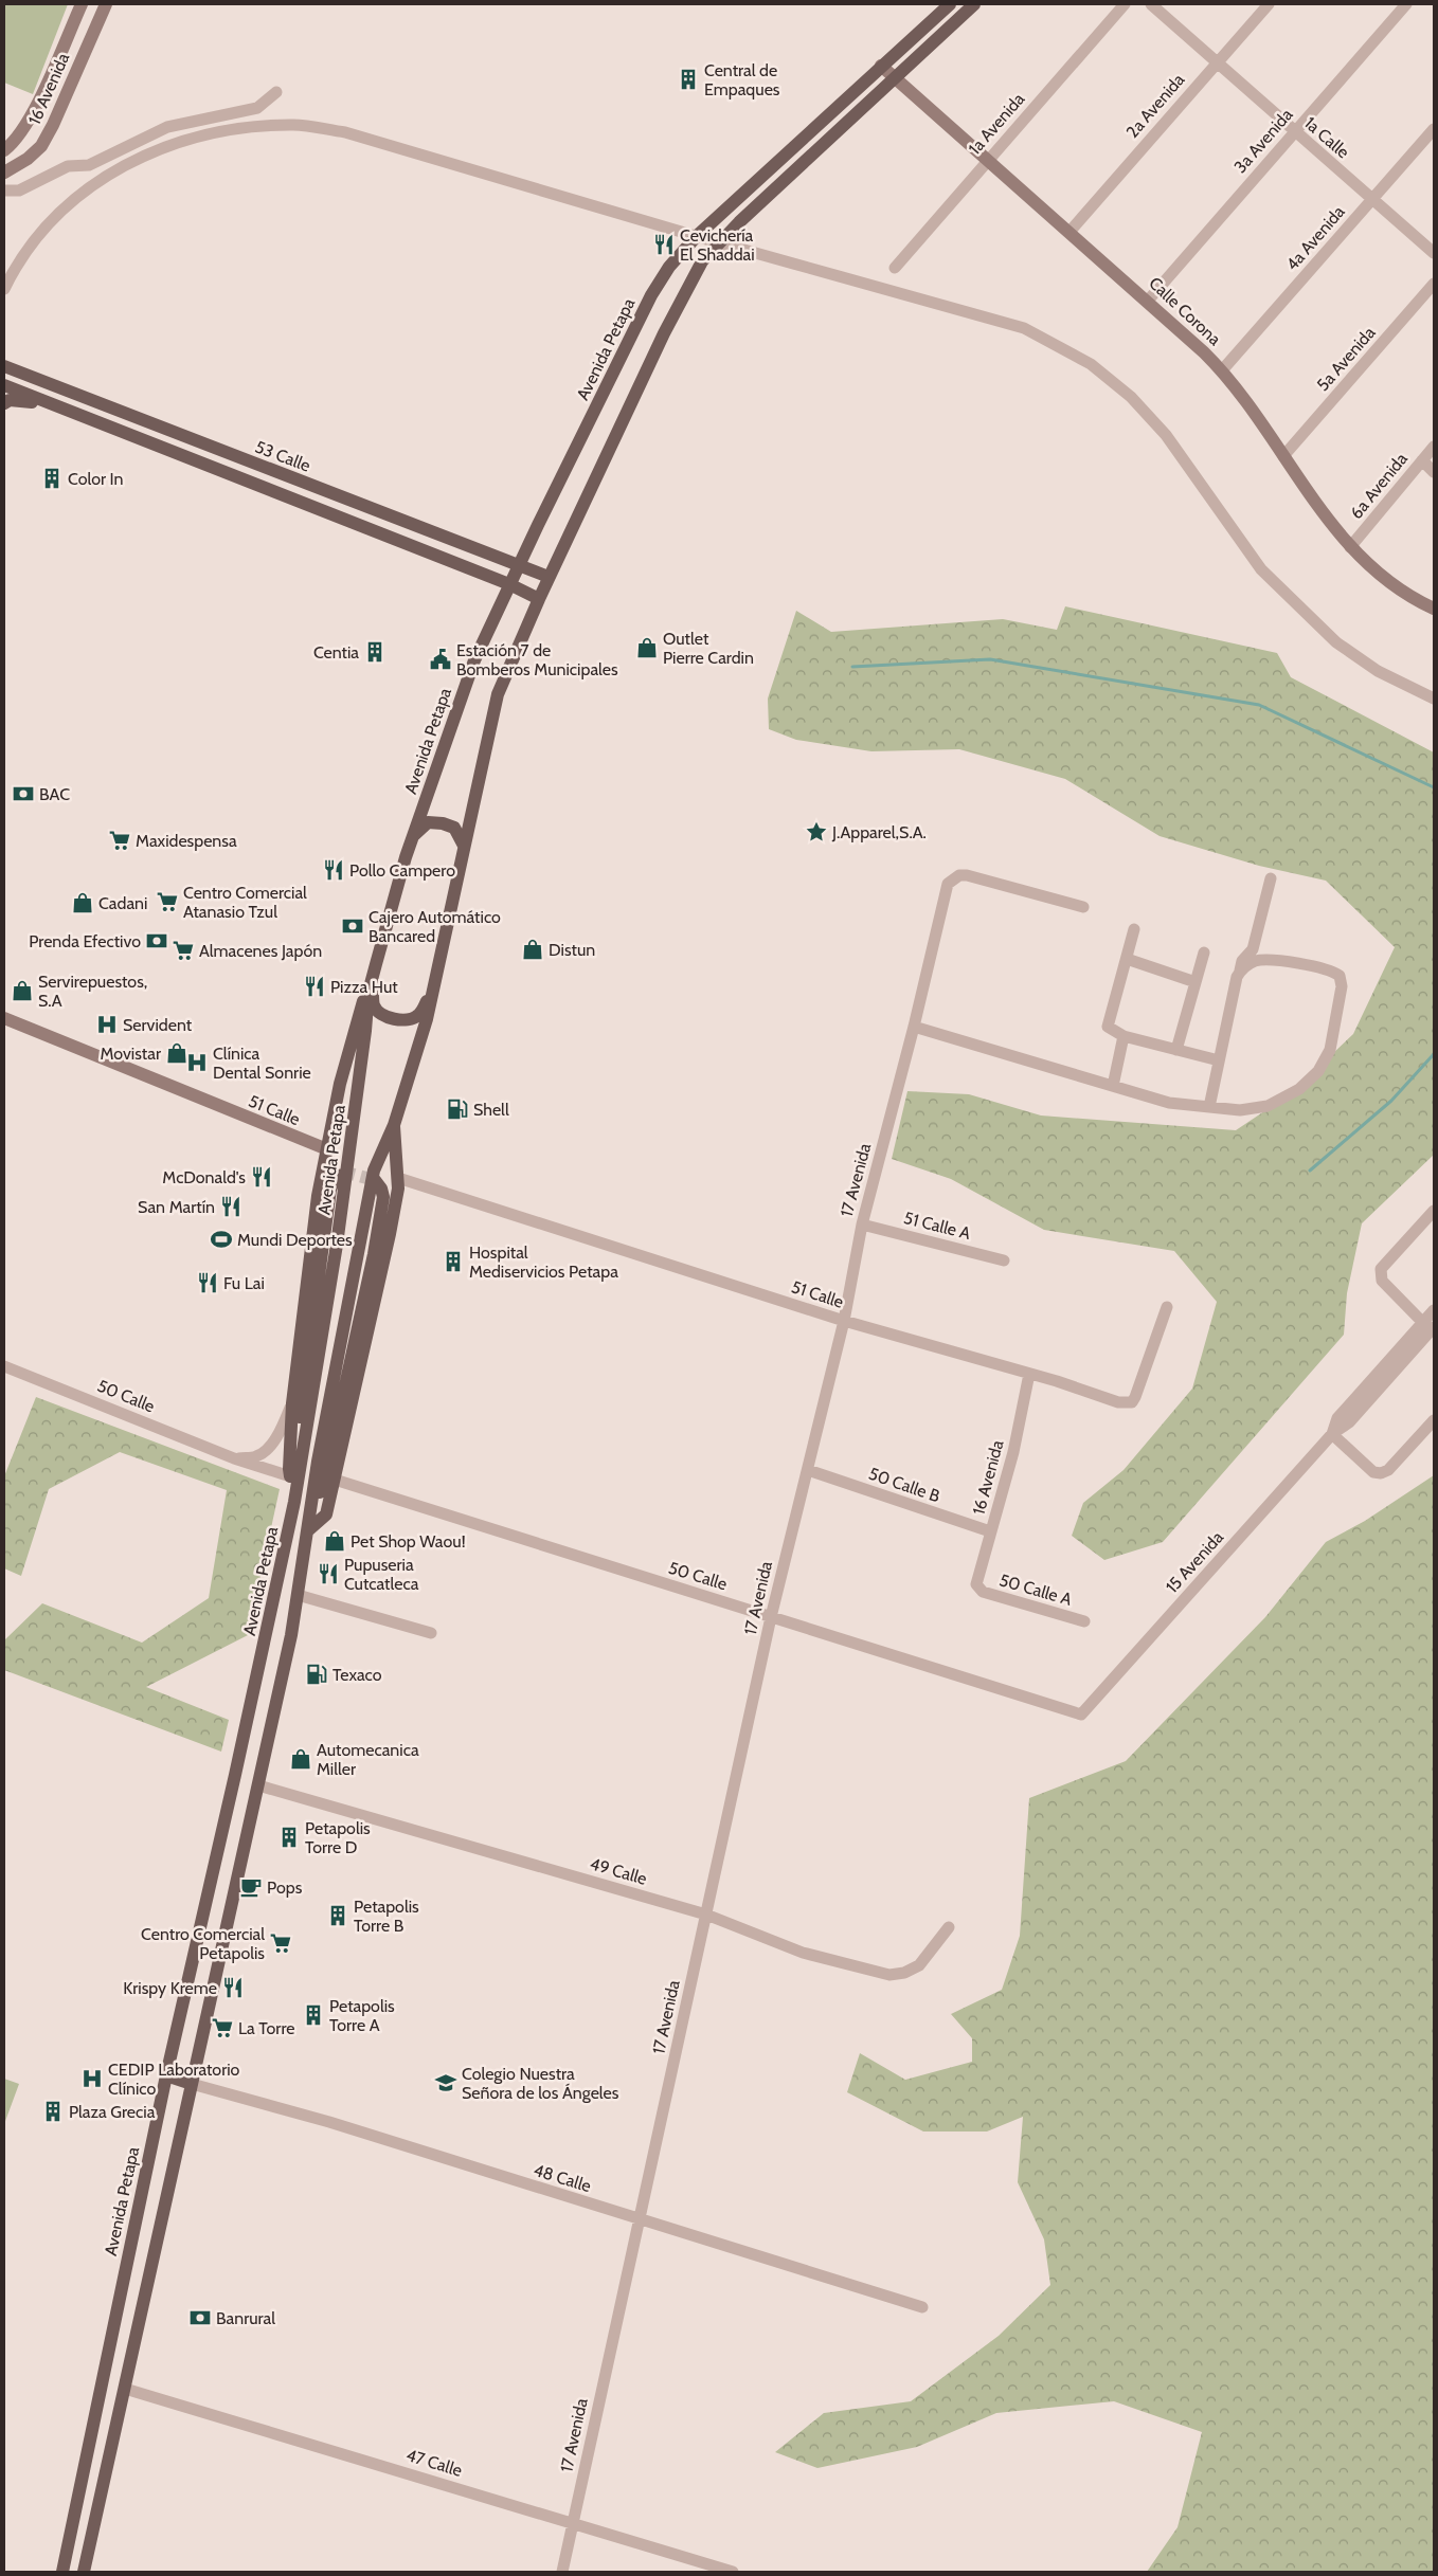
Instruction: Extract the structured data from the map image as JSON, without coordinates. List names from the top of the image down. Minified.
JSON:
{"streets":{"main road":["Avenida Petapa","53 Calle"],"street":["16 Avenida","2a Avenida","1a Avenida","1a Calle","3a Avenida","4a Avenida","Calle Corona","5a Avenida","6a Avenida","51 Calle","17 Avenida","51 Calle A","50 Calle","50 Calle B","15 Avenida","50 Calle A","49 Calle","48 Calle","47 Calle"]},"crossings":[["16 Avenida","51 Calle"],["16 Avenida","50 Calle B"],["16 Avenida","50 Calle A"],["2a Avenida","1a Calle"],["2a Avenida","Calle Corona"],["1a Avenida","Calle Corona"],["1a Calle","3a Avenida"],["1a Calle","4a Avenida"],["3a Avenida","Calle Corona"],["4a Avenida","Calle Corona"],["Calle Corona","Avenida Petapa"],["Calle Corona","5a Avenida"],["Calle Corona","6a Avenida"],["Avenida Petapa","53 Calle"],["51 Calle","17 Avenida"],["17 Avenida","51 Calle A"],["17 Avenida","50 Calle"],["17 Avenida","50 Calle B"],["17 Avenida","49 Calle"],["17 Avenida","48 Calle"],["17 Avenida","47 Calle"],["50 Calle","15 Avenida"]],"places":{"building":["Central de Empaques","Color In","Centia","Hospital Mediservicios Petapa","Petapolis Torre D","Petapolis Torre B","Petapolis Torre A","Plaza Grecia"],"restaurant":["Cevichería El Shaddai","Pollo Campero","Pizza Hut","McDonald's","San Martín","Fu Lai","Pupuseria Cutcatleca","Krispy Kreme"],"shop":["Outlet Pierre Cardin","Cadani","Distun","Servirepuestos, S.A","Movistar","Pet Shop Waou!","Automecanica Miller"],"public building":["Estación 7 de Bomberos Municipales"],"bank":["BAC","Cajero Automático Bancared","Prenda Efectivo","Banrural"],"place":["J.Apparel,S.A."],"supermarket":["Maxidespensa","Centro Comercial Atanasio Tzul","Almacenes Japón","Centro Comercial Petapolis","La Torre"],"hospital":["Servident","Clínica Dental Sonrie","CEDIP Laboratorio Clínico"],"fuel station":["Shell","Texaco"],"sports":["Mundi Deportes"],"cafe":["Pops"],"school or university":["Colegio Nuestra Señora de los Ángeles"]}}
